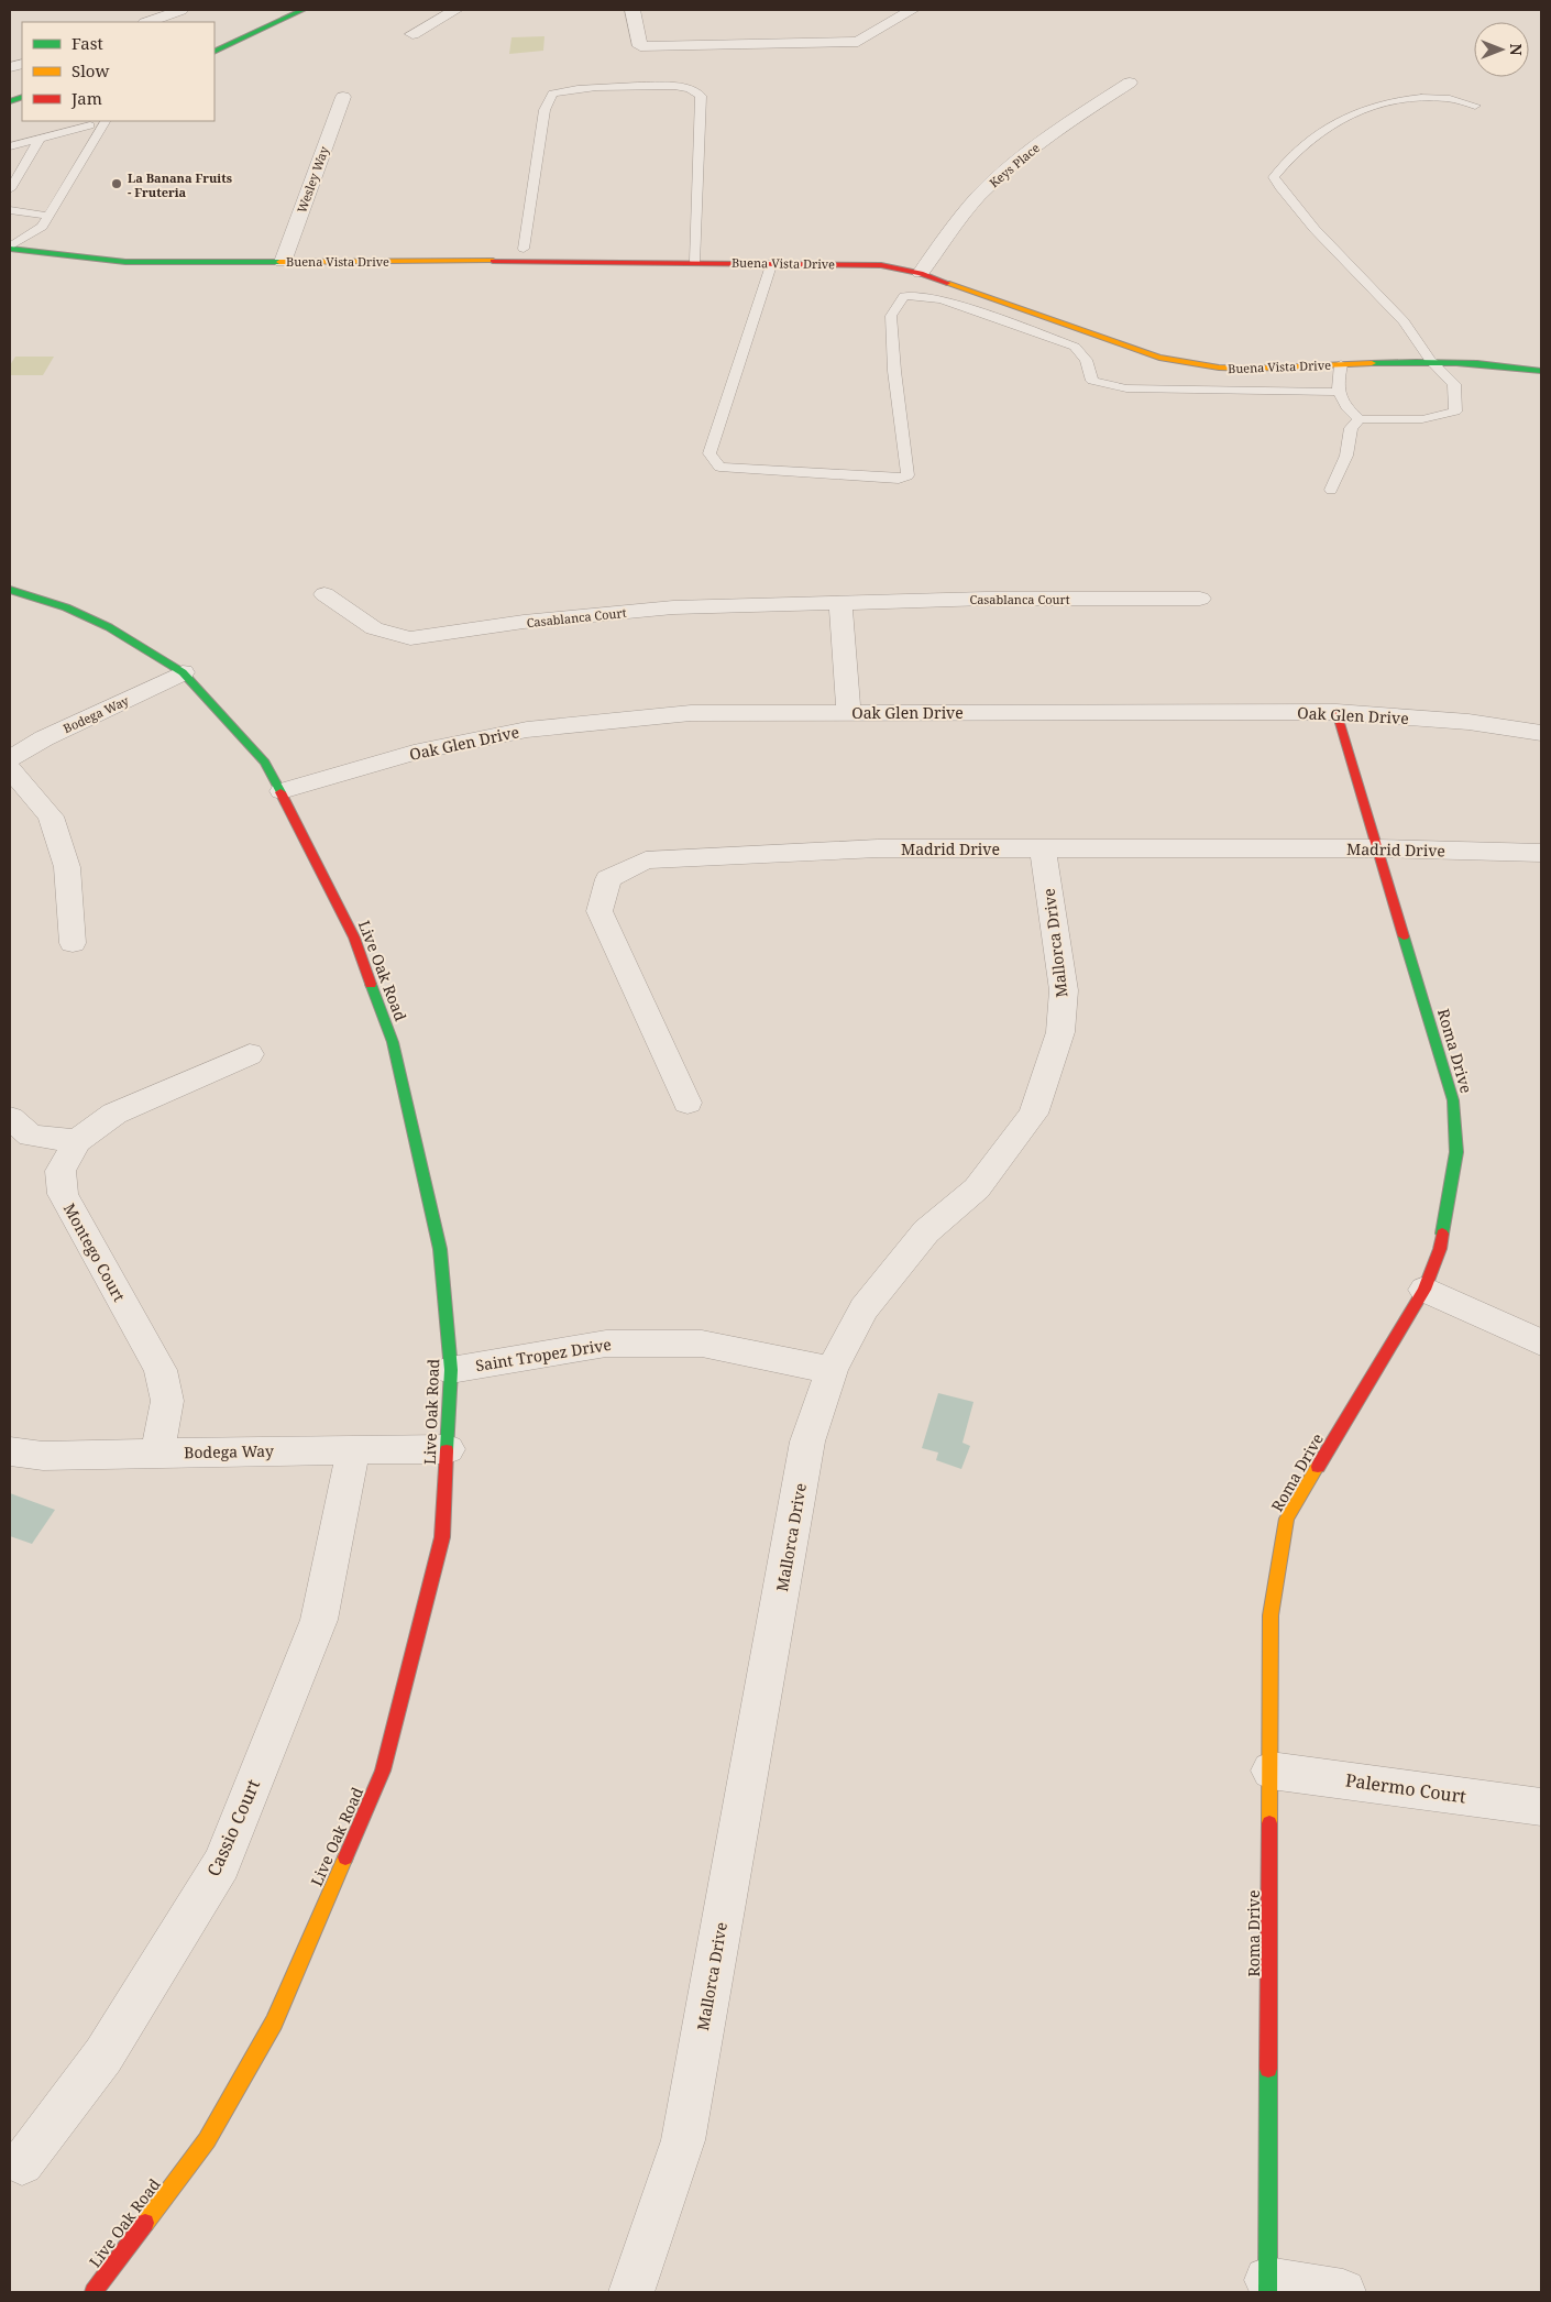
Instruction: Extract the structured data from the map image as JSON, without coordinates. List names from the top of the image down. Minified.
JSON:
{"streets":{"street":["Keys Place","Wesley Way","Buena Vista Drive","Casablanca Court","Oak Glen Drive","Bodega Way","Madrid Drive","Mallorca Drive","Live Oak Road","Roma Drive","Montego Court","Saint Tropez Drive","Palermo Court","Cassio Court"]},"crossings":[["Keys Place","Buena Vista Drive"],["Wesley Way","Buena Vista Drive"],["Oak Glen Drive","Live Oak Road"],["Oak Glen Drive","Roma Drive"],["Bodega Way","Live Oak Road"],["Bodega Way","Montego Court"],["Bodega Way","Cassio Court"],["Madrid Drive","Mallorca Drive"],["Madrid Drive","Roma Drive"],["Mallorca Drive","Saint Tropez Drive"],["Live Oak Road","Saint Tropez Drive"],["Roma Drive","Palermo Court"]],"places":["La Banana Fruits - Fruteria"],"legend":["Fast","Slow","Jam"],"north":"right"}
